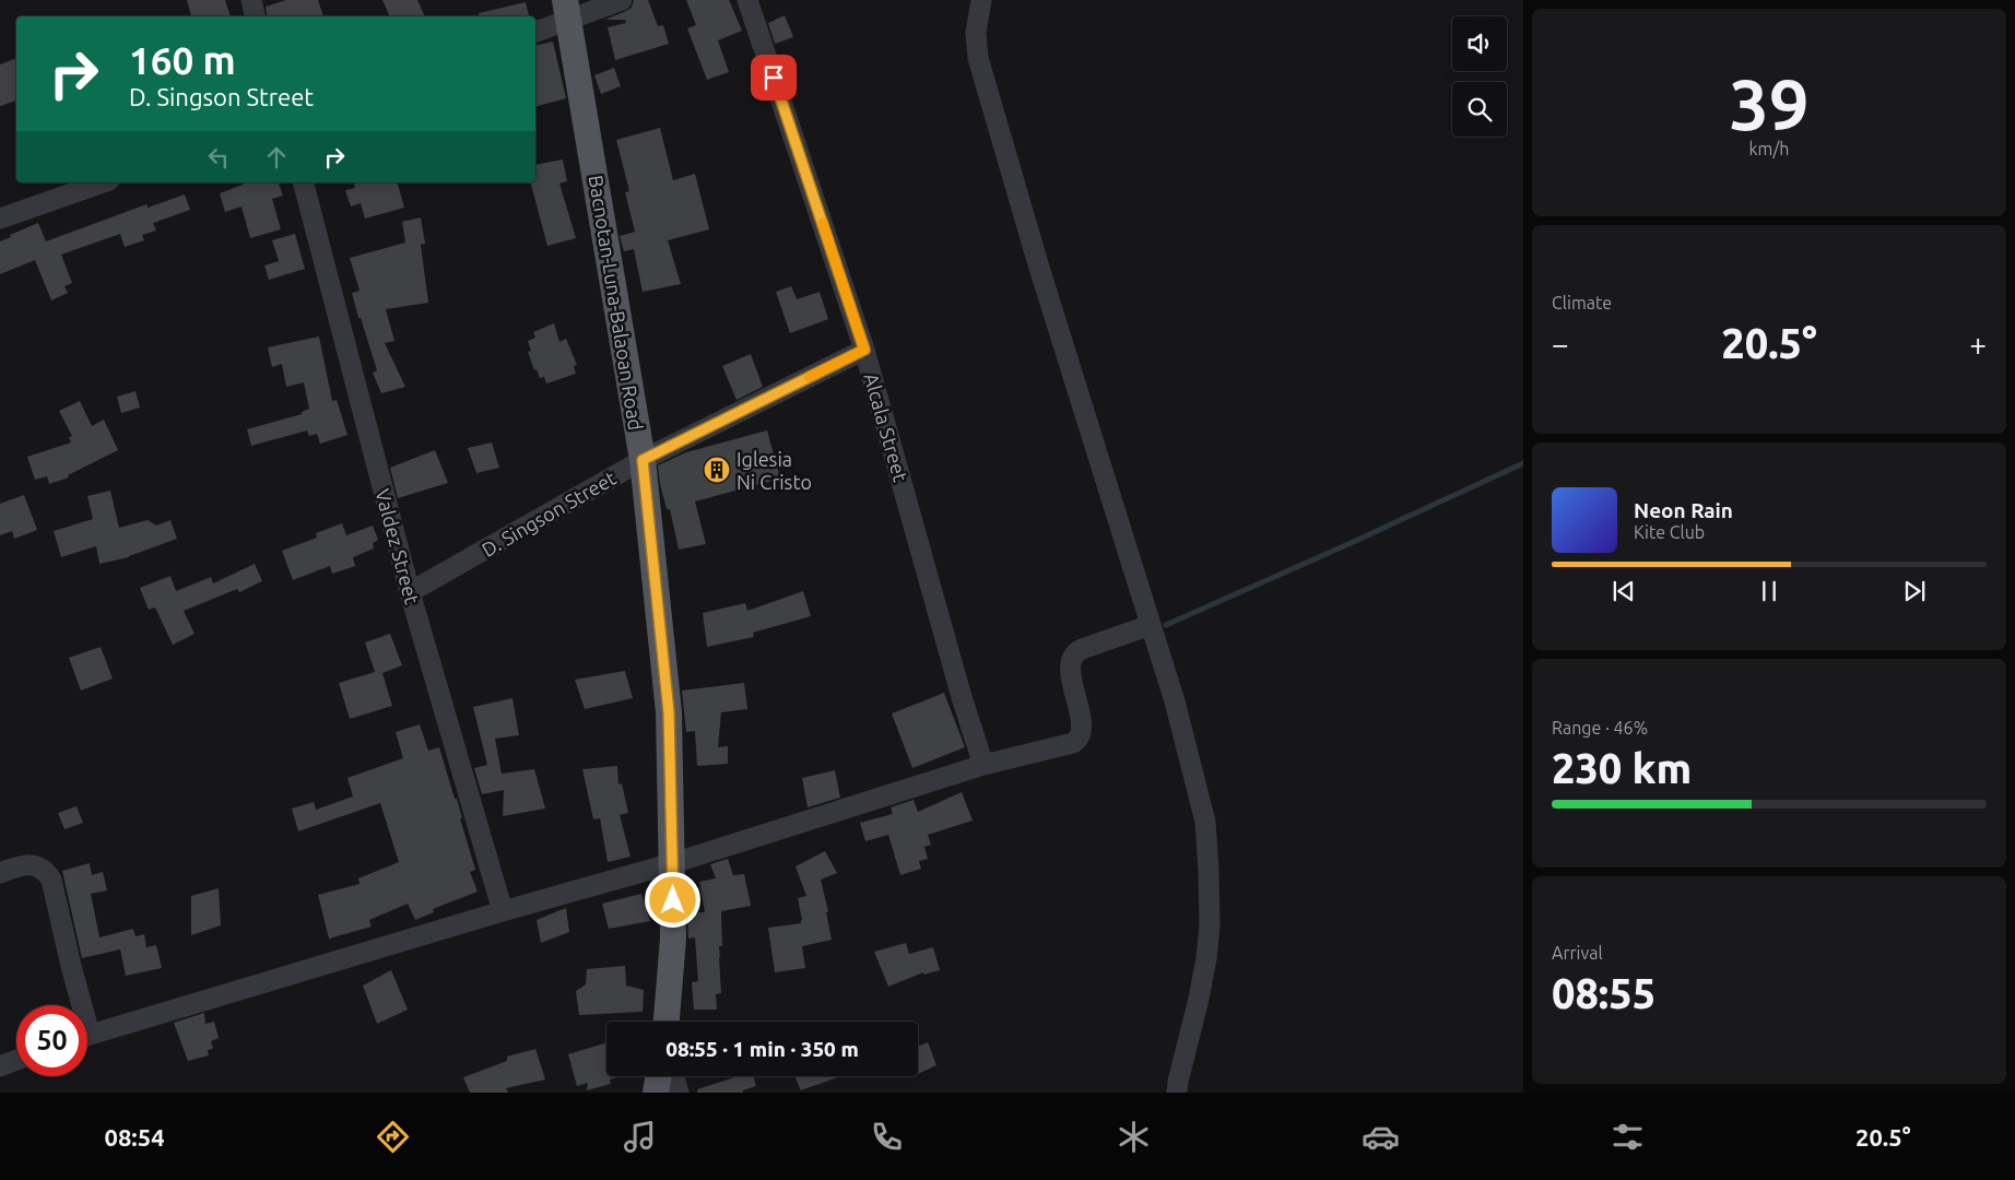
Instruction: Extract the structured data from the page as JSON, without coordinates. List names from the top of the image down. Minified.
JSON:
{"streets":{"main road":["Bacnotan-Luna-Balaoan Road"],"street":["Alcala Street","D. Singson Street","Valdez Street"]},"crossings":[["Bacnotan-Luna-Balaoan Road","D. Singson Street"],["Alcala Street","D. Singson Street"],["D. Singson Street","Valdez Street"]],"places":{"building":["Iglesia Ni Cristo"]},"page":{"tile":[["39","km/h"],"Climate",["Range · 46%","230 km"],["Arrival","08:55"]],"turn":["160 m","D. Singson Street"],"heat":["−","20.5°","+"],"song":["Neon Rain","Kite Club"],"limit":"50","trip":"08:55 · 1 min · 350 m","tabs":["08:54","20.5°"]}}
